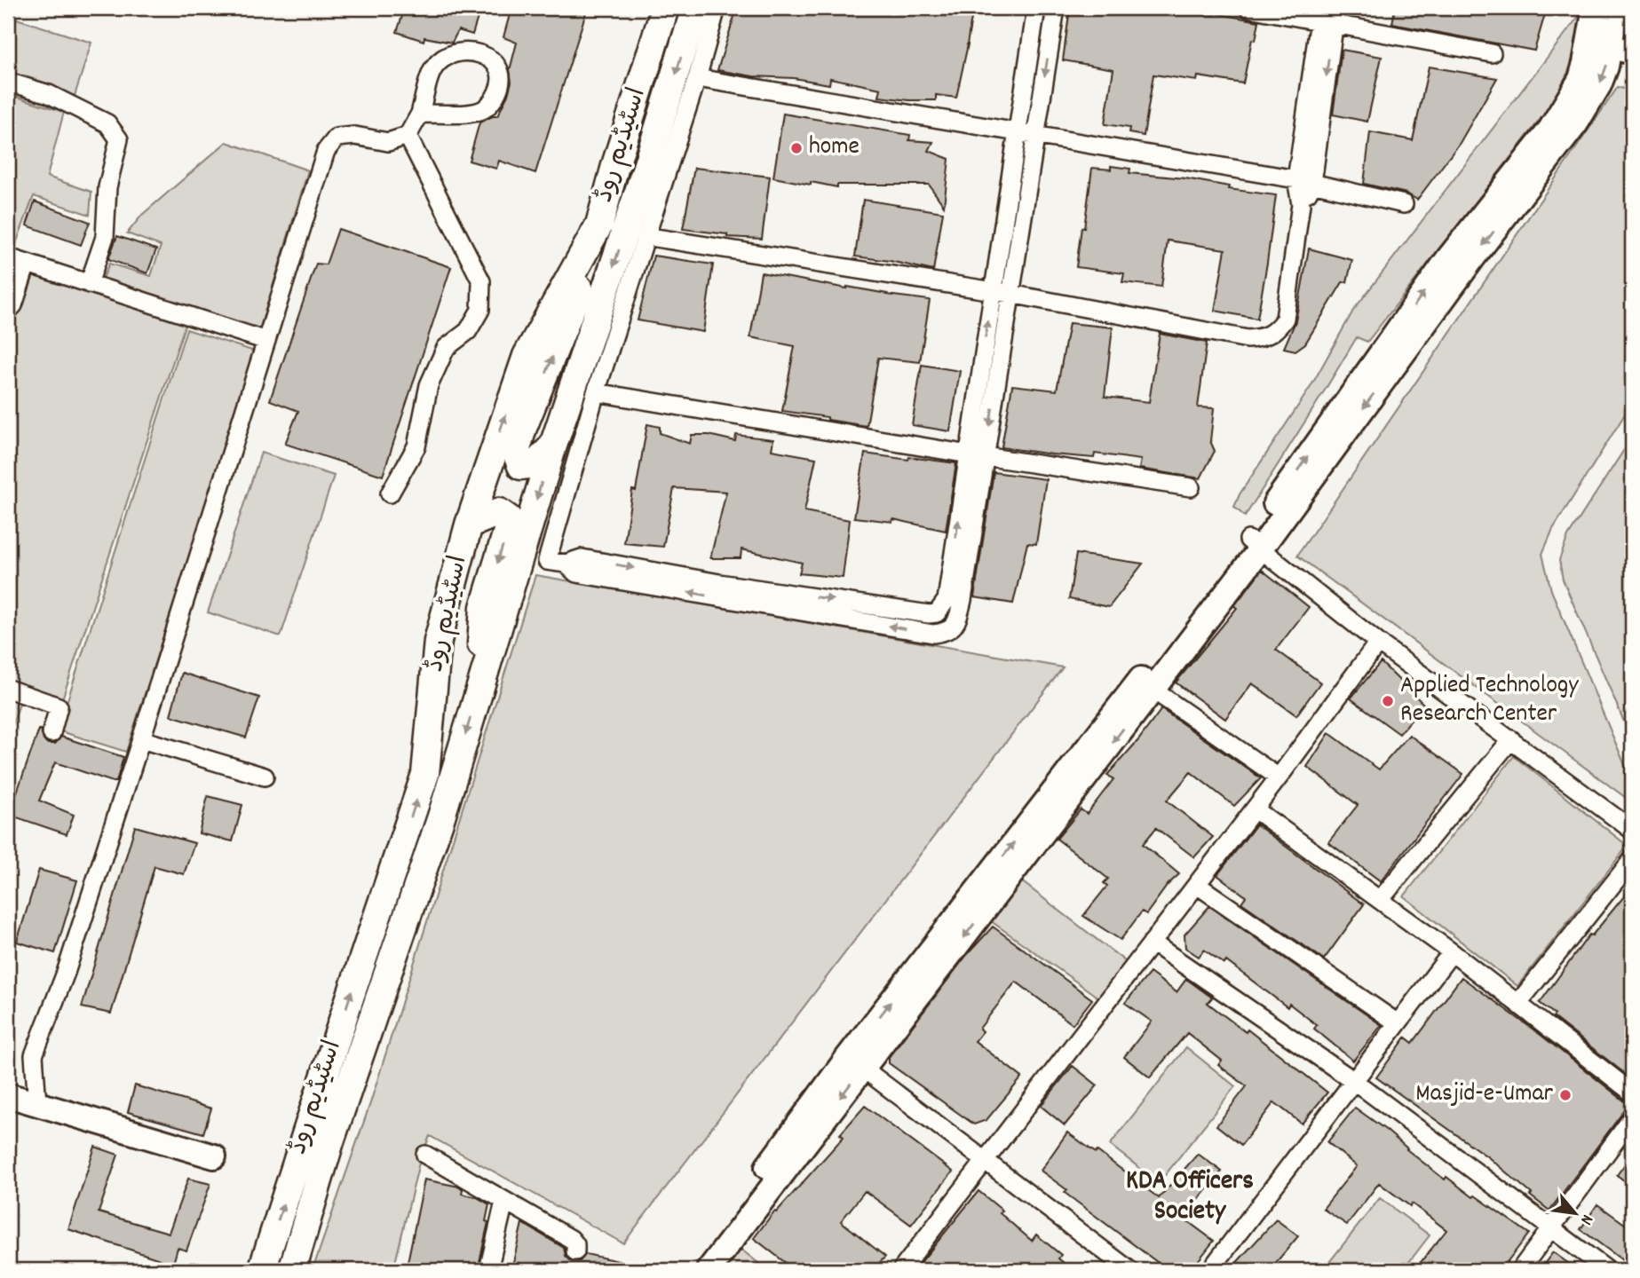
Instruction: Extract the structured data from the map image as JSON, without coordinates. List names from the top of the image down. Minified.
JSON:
{"streets":{"main road":["اسٹیڈیم روڈ"]},"districts":["KDA Officers Society"],"places":["home","Applied Technology Research Center","Masjid-e-Umar"],"north":"bottom right"}
